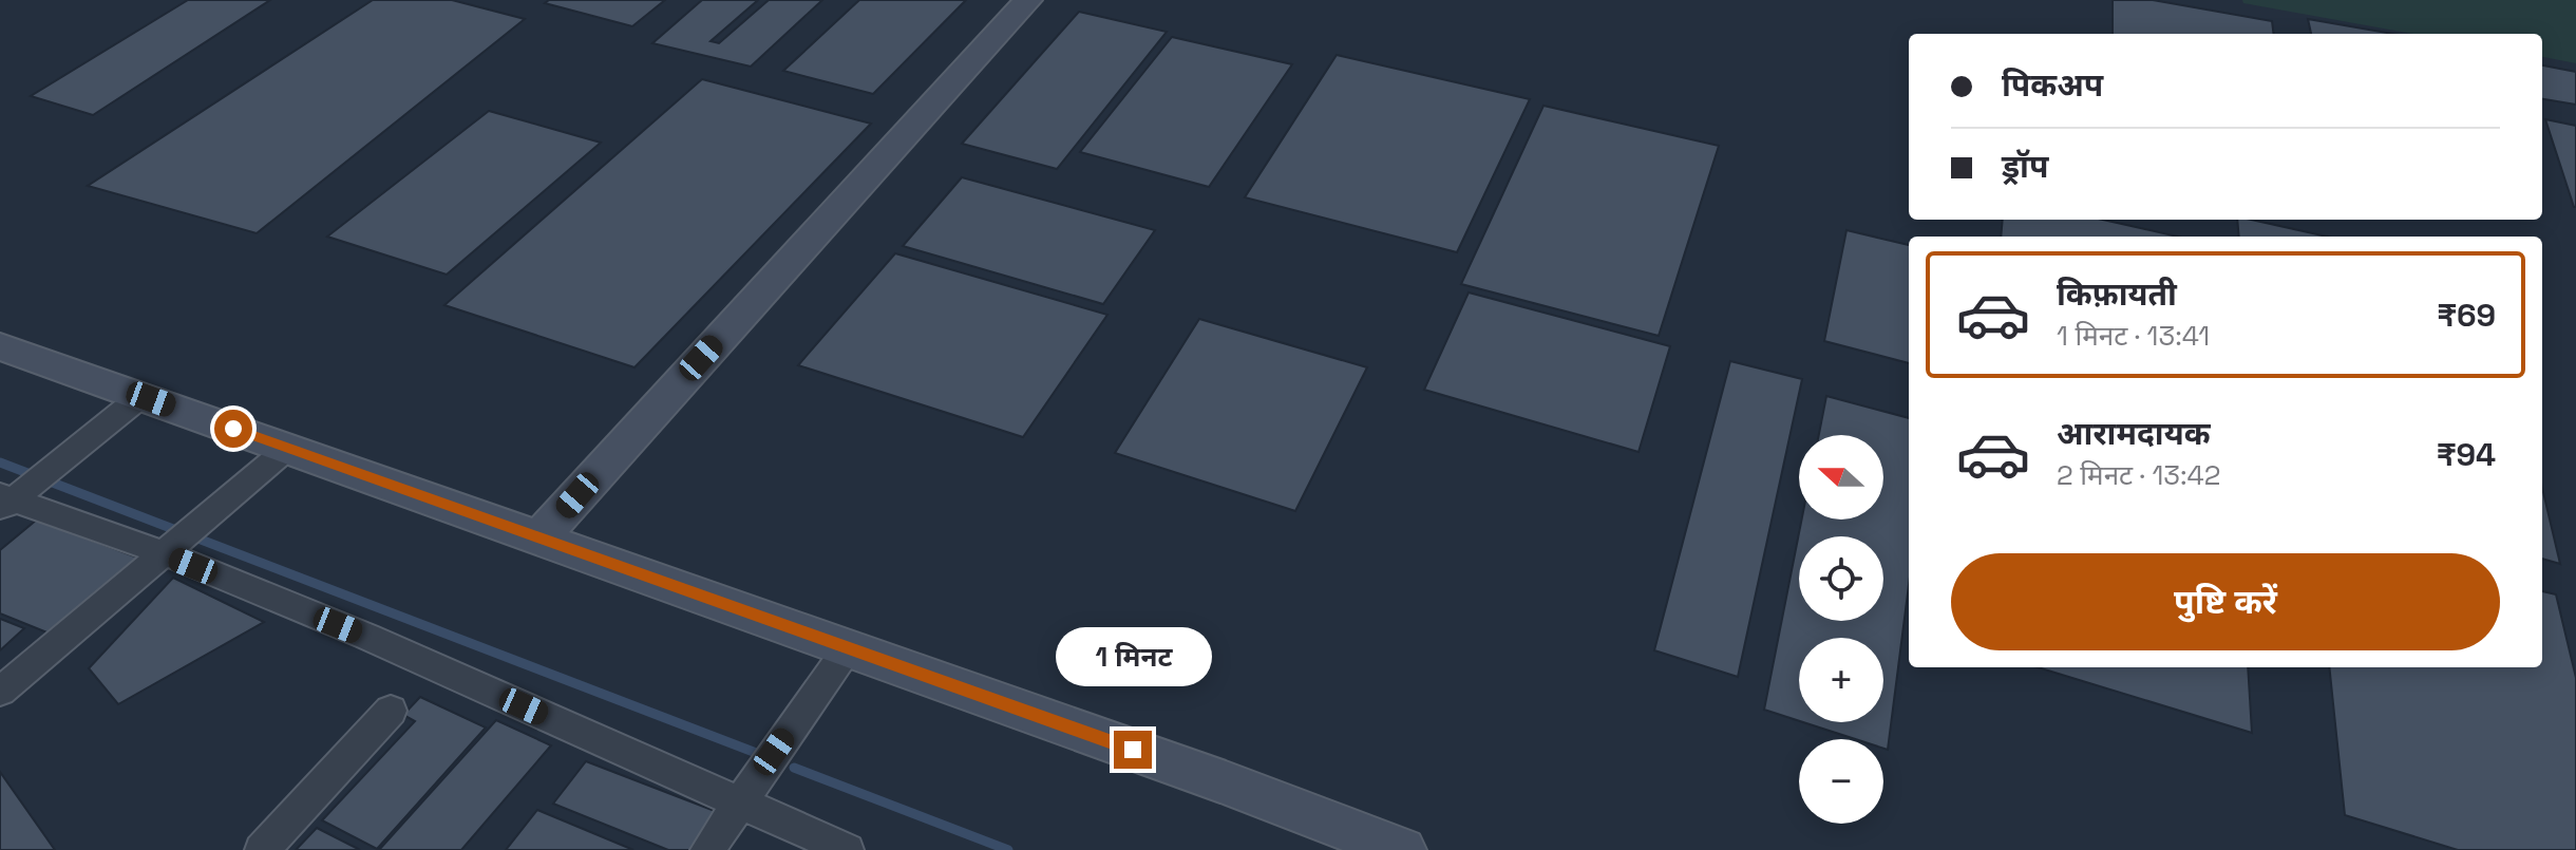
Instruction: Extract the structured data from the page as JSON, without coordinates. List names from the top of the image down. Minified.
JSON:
{"north":"left","page":{"banner":["पिकअप","ड्रॉप"],"list":[{"name":"किफ़ायती","note":"1 मिनट · 13:41","value":"₹69"},{"name":"आरामदायक","note":"2 मिनट · 13:42","value":"₹94"}],"map_buttons":["+","−"],"buttons":"पुष्टि करें","bubble":"1 मिनट"}}
